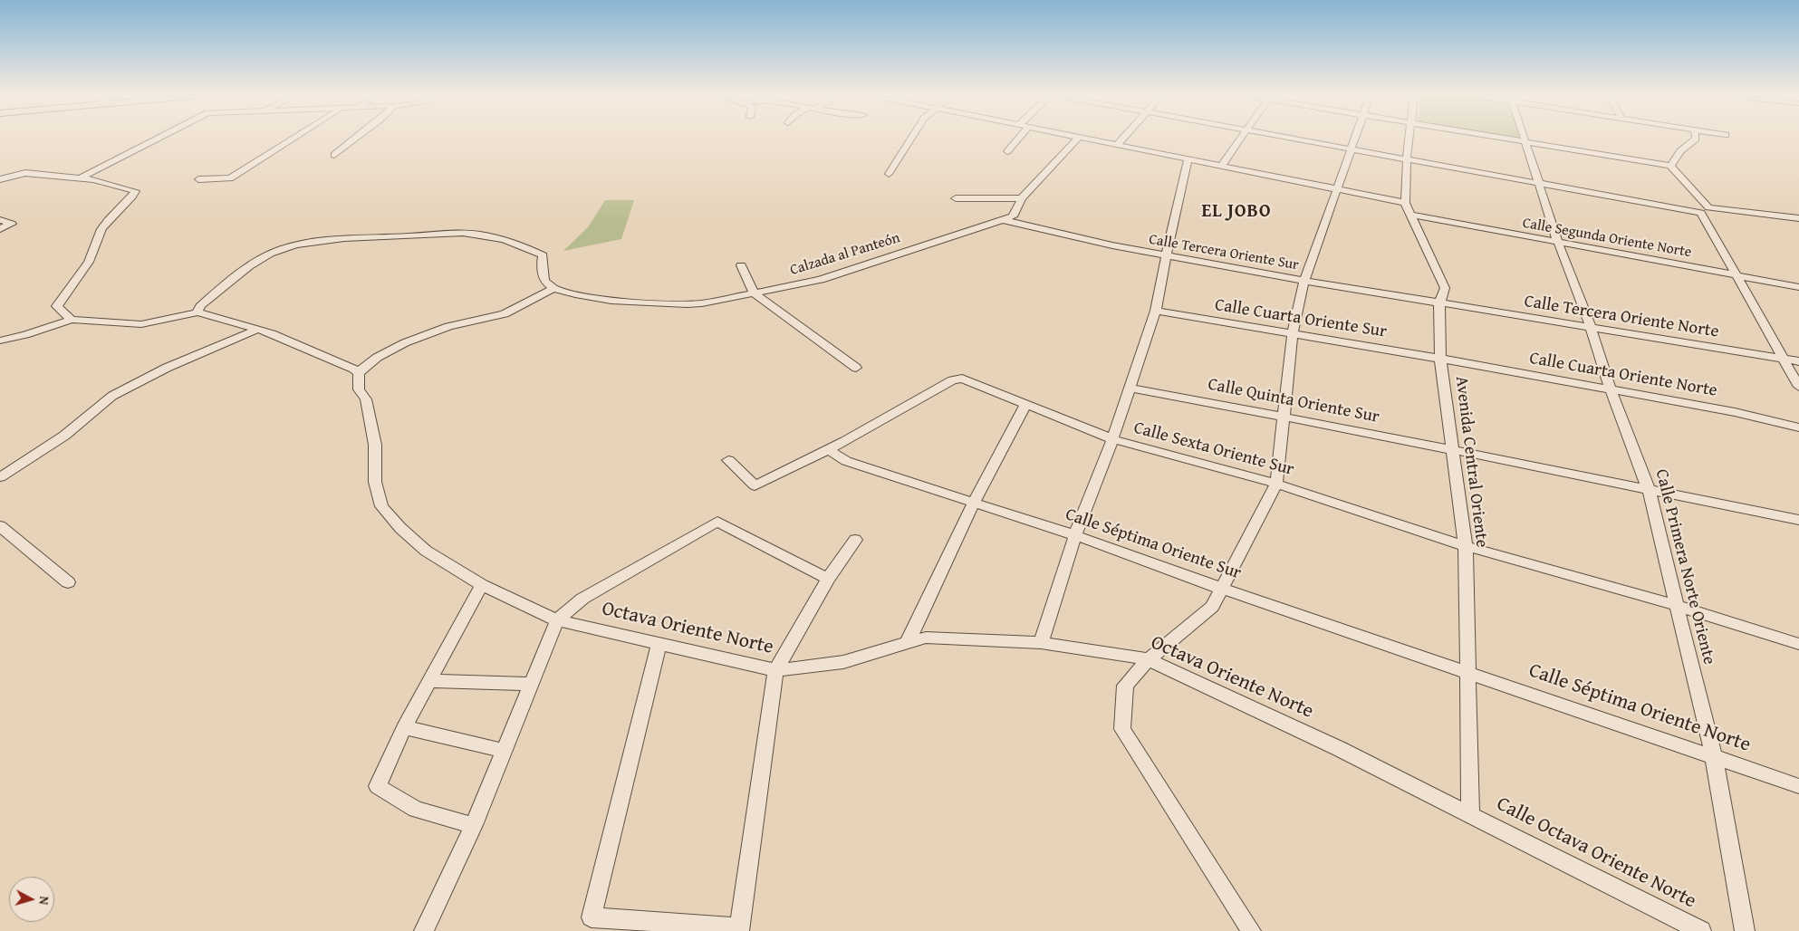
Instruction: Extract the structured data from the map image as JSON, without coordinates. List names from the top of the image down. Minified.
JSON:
{"streets":{"street":["Calle Segunda Oriente Norte","Calle Tercera Oriente Sur","Calzada al Panteón","Calle Tercera Oriente Norte","Calle Cuarta Oriente Sur","Calle Cuarta Oriente Norte","Calle Quinta Oriente Sur","Calle Sexta Oriente Sur","Avenida Central Oriente","Calle Séptima Oriente Sur","Calle Primera Norte Oriente","Octava Oriente Norte","Calle Séptima Oriente Norte","Calle Octava Oriente Norte"]},"crossings":[["Calle Segunda Oriente Norte","Avenida Central Oriente"],["Calle Segunda Oriente Norte","Calle Primera Norte Oriente"],["Calle Tercera Oriente Sur","Calzada al Panteón"],["Calle Tercera Oriente Sur","Calle Tercera Oriente Norte"],["Calle Tercera Oriente Sur","Avenida Central Oriente"],["Calle Tercera Oriente Norte","Avenida Central Oriente"],["Calle Tercera Oriente Norte","Calle Primera Norte Oriente"],["Calle Cuarta Oriente Sur","Calle Cuarta Oriente Norte"],["Calle Cuarta Oriente Sur","Avenida Central Oriente"],["Calle Cuarta Oriente Norte","Avenida Central Oriente"],["Calle Cuarta Oriente Norte","Calle Primera Norte Oriente"],["Calle Quinta Oriente Sur","Avenida Central Oriente"],["Calle Quinta Oriente Sur","Calle Primera Norte Oriente"],["Calle Sexta Oriente Sur","Avenida Central Oriente"],["Calle Sexta Oriente Sur","Calle Séptima Oriente Sur"],["Calle Sexta Oriente Sur","Calle Primera Norte Oriente"],["Avenida Central Oriente","Calle Séptima Oriente Sur"],["Avenida Central Oriente","Octava Oriente Norte"],["Avenida Central Oriente","Calle Séptima Oriente Norte"],["Avenida Central Oriente","Calle Octava Oriente Norte"],["Calle Séptima Oriente Sur","Calle Séptima Oriente Norte"],["Calle Primera Norte Oriente","Calle Séptima Oriente Norte"],["Octava Oriente Norte","Calle Octava Oriente Norte"]],"districts":["EL JOBO"],"north":"right"}
